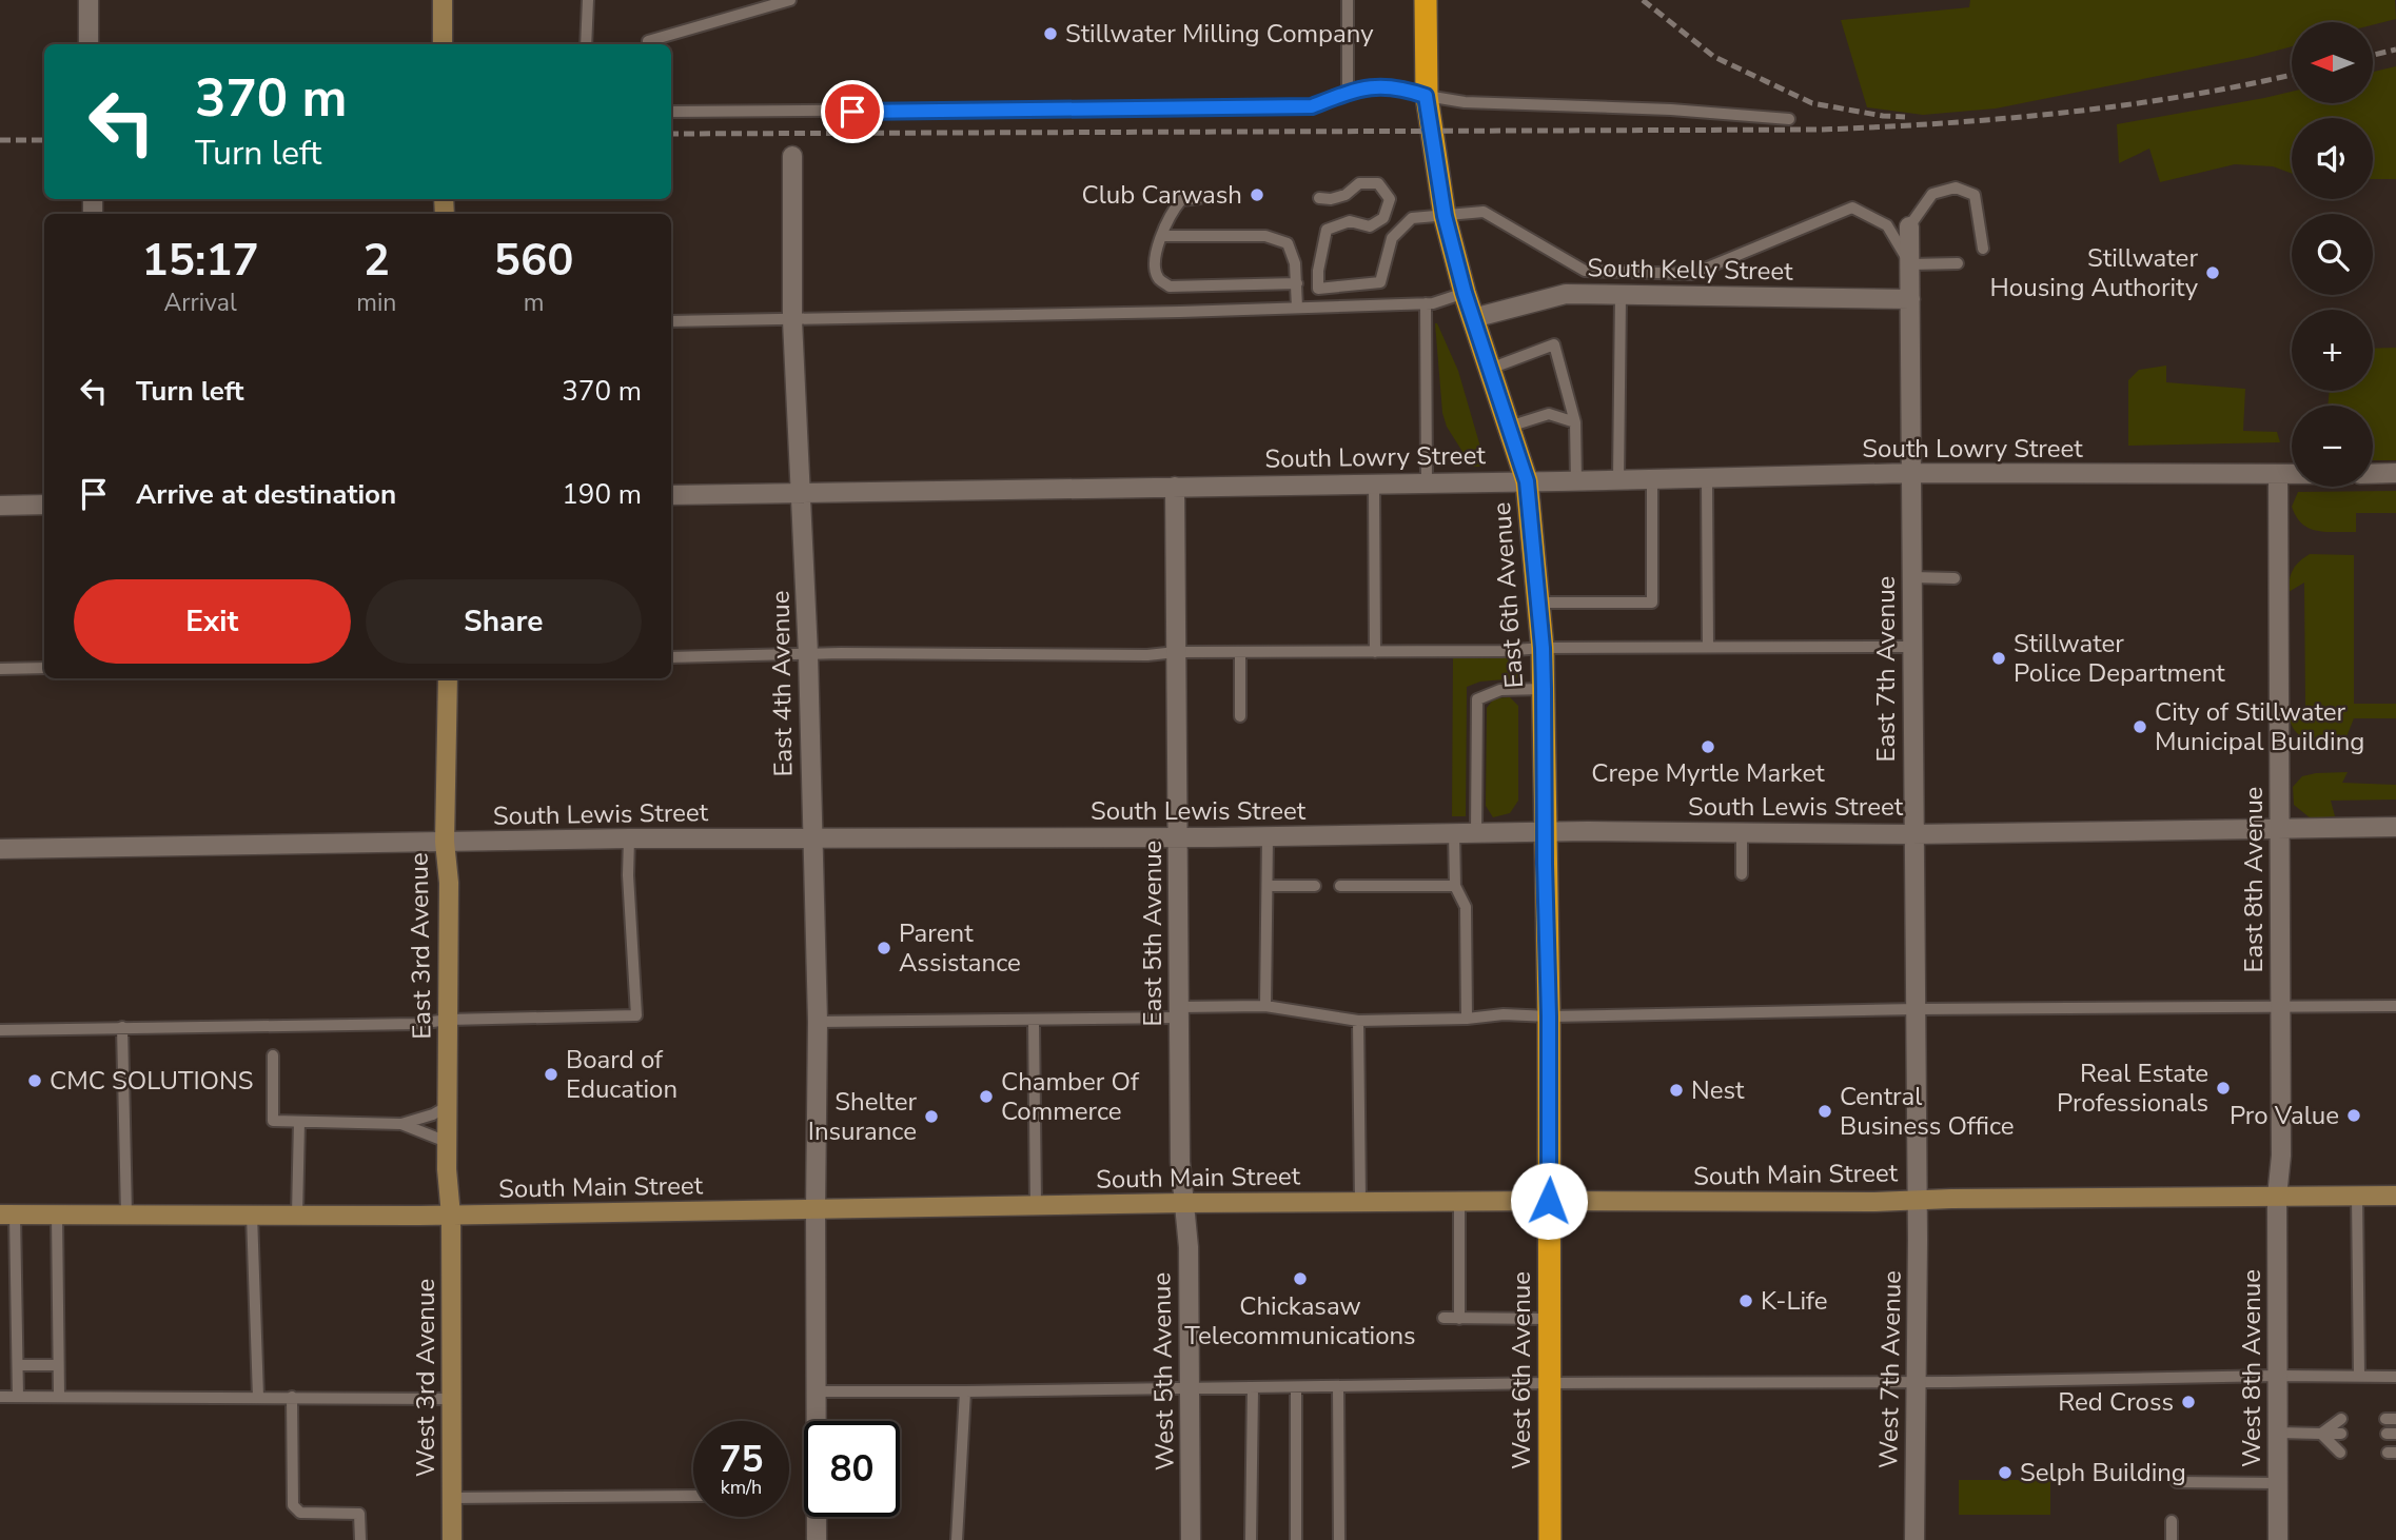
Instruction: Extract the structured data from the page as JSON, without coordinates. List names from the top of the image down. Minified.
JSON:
{"streets":{"highway":["East 6th Avenue","West 6th Avenue"],"main road":["East 3rd Avenue","South Main Street","West 3rd Avenue"],"street":["South Kelly Street","South Lowry Street","East 7th Avenue","East 4th Avenue","South Lewis Street","East 8th Avenue","East 5th Avenue","West 8th Avenue","West 7th Avenue","West 5th Avenue"]},"crossings":[["South Kelly Street","East 6th Avenue"],["South Kelly Street","East 7th Avenue"],["South Lowry Street","East 6th Avenue"],["South Lowry Street","East 7th Avenue"],["South Lowry Street","East 4th Avenue"],["South Lowry Street","East 8th Avenue"],["South Lowry Street","East 5th Avenue"],["East 6th Avenue","South Lewis Street"],["East 6th Avenue","South Main Street"],["East 6th Avenue","West 6th Avenue"],["East 7th Avenue","South Lewis Street"],["East 7th Avenue","South Main Street"],["East 7th Avenue","West 7th Avenue"],["East 4th Avenue","South Lewis Street"],["East 4th Avenue","South Main Street"],["South Lewis Street","East 8th Avenue"],["South Lewis Street","East 5th Avenue"],["South Lewis Street","East 3rd Avenue"],["East 8th Avenue","South Main Street"],["East 8th Avenue","West 8th Avenue"],["East 5th Avenue","South Main Street"],["East 5th Avenue","West 5th Avenue"],["East 3rd Avenue","South Main Street"],["East 3rd Avenue","West 3rd Avenue"],["South Main Street","West 8th Avenue"],["South Main Street","West 7th Avenue"],["South Main Street","West 6th Avenue"],["South Main Street","West 5th Avenue"],["South Main Street","West 3rd Avenue"]],"places":["Stillwater Milling Company","Club Carwash","Stillwater Housing Authority","Stillwater Police Department","City of Stillwater Municipal Building","Crepe Myrtle Market","Parent Assistance","Board of Education","CMC SOLUTIONS","Real Estate Professionals","Nest","Chamber Of Commerce","Central Business Office","Pro Value","Shelter Insurance","Chickasaw Telecommunications","K-Life","Red Cross","Selph Building"],"north":"left","page":{"map_buttons":["+","−"],"turn":["370 m","Turn left"],"eta":["15:17","Arrival","2","min","560","m"],"list":[{"name":"Turn left","value":"370 m"},{"name":"Arrive at destination","value":"190 m"}],"buttons":["Exit","Share"],"speed":"75 km/h","limit":"80"}}
